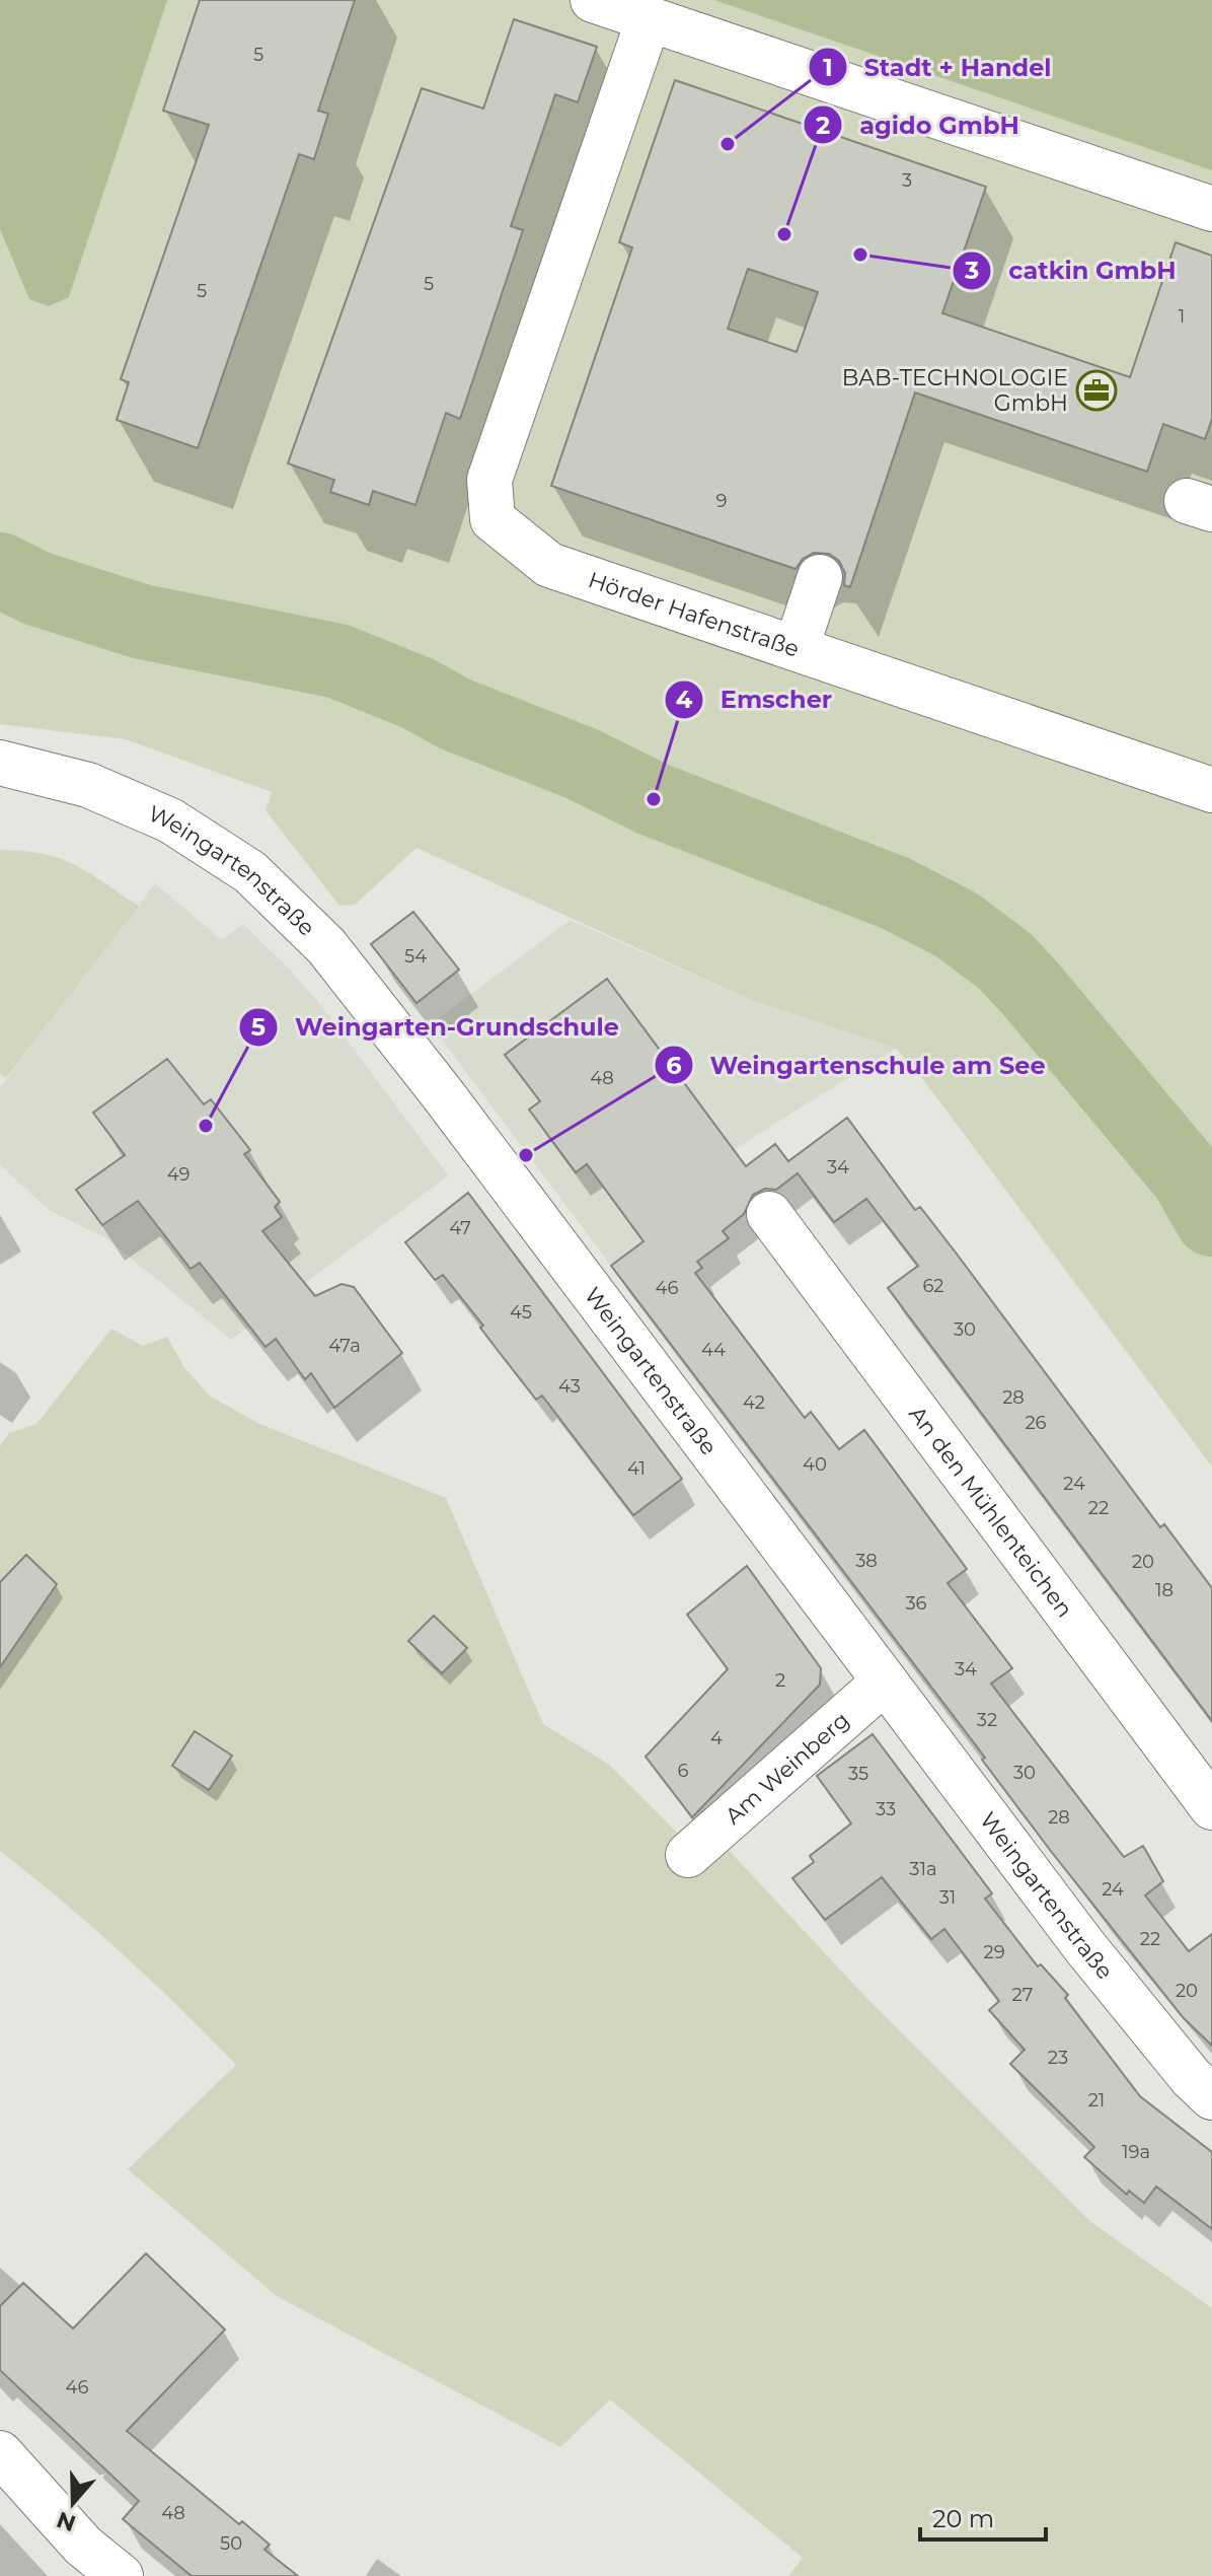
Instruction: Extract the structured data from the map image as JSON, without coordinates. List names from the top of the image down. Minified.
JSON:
{"streets":{"street":["Hörder Hafenstraße","Weingartenstraße","An den Mühlenteichen","Am Weinberg"]},"crossings":[["Weingartenstraße","Am Weinberg"]],"places":{"other":["Stadt + Handel","agido GmbH","catkin GmbH","Emscher","Weingarten-Grundschule","Weingartenschule am See"],"office":["BAB-TECHNOLOGIE GmbH"]},"house_numbers":["5","3","5","5","1","9","54","48","34","49","47","62","46","45","30","47a","44","43","28","42","26","40","41","24","22","38","20","18","36","34","2","32","4","6","30","35","33","28","31a","24","31","22","29","20","27","23","21","19a","46","48","50"],"scale_bar":"20 m","north":"bottom"}
